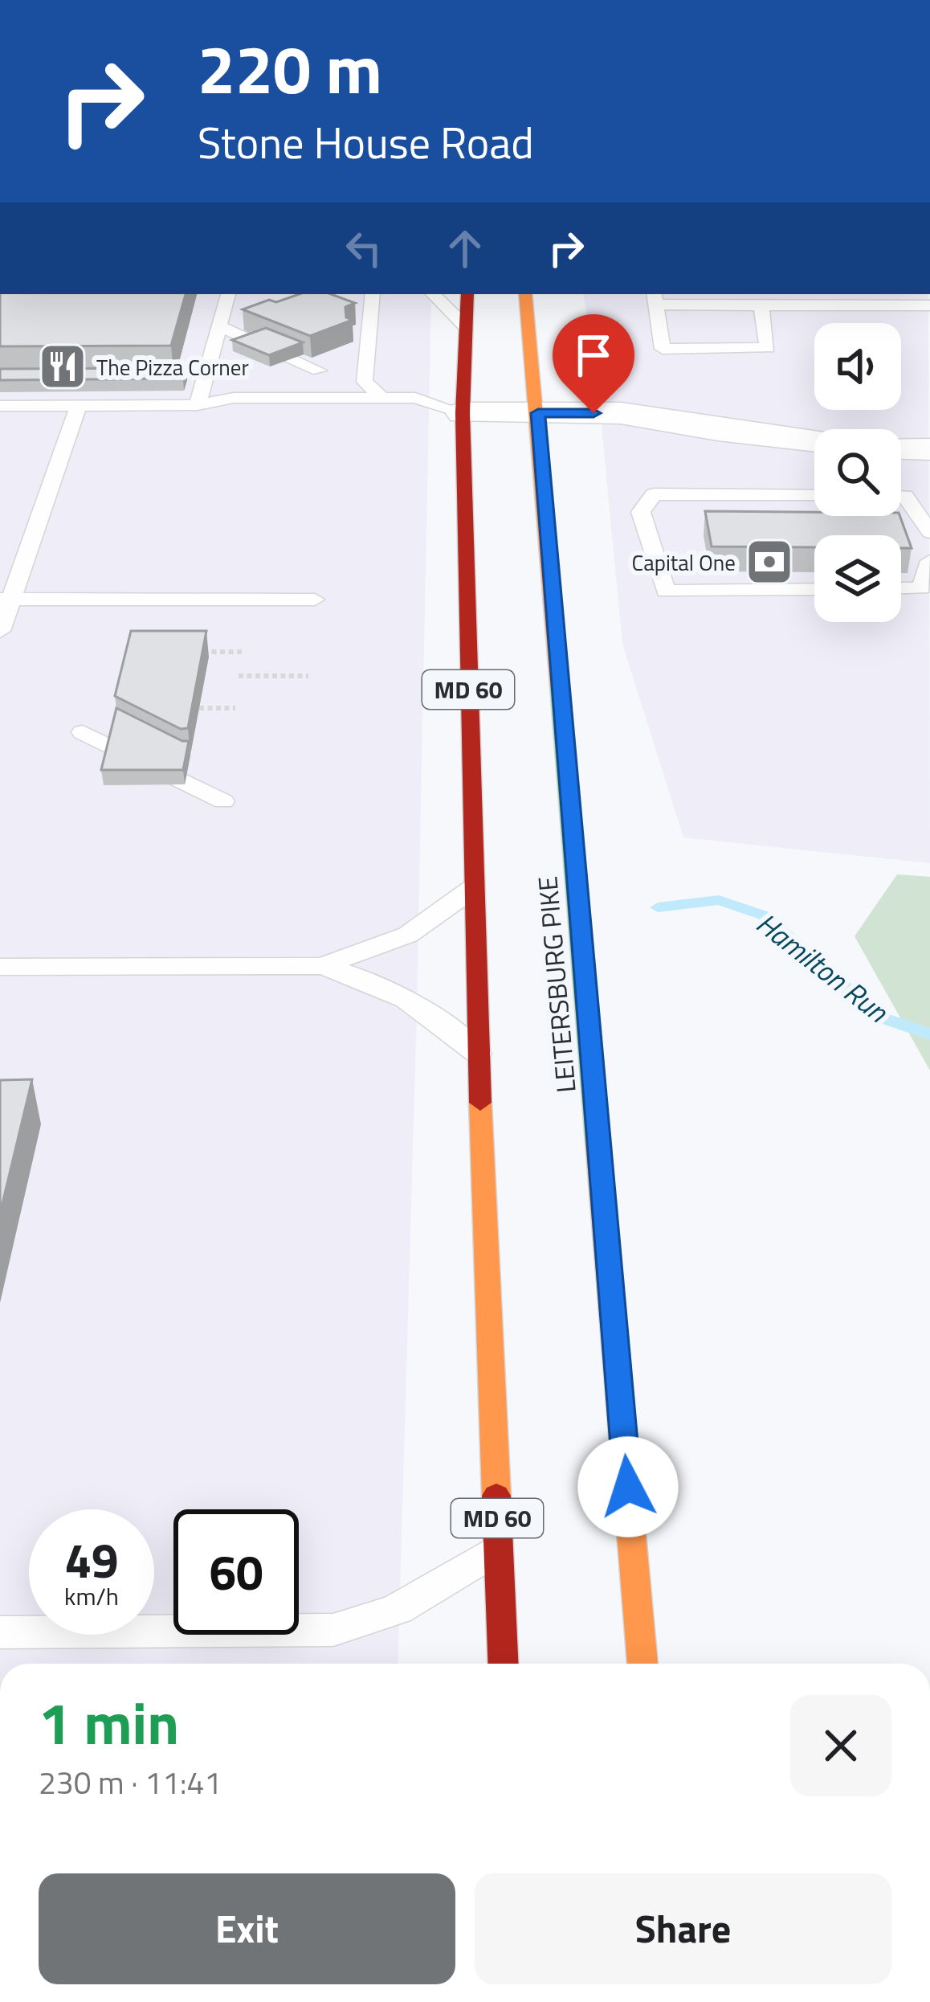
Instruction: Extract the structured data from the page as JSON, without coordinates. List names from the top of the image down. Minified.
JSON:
{"streets":{"main road":["MD 60","LEITERSBURG PIKE"]},"water":["Hamilton Run"],"places":{"restaurant":["The Pizza Corner"],"bank":["Capital One"]},"page":{"turn":["220 m","Stone House Road"],"speed":"49 km/h","limit":"60","heading":["1 min","230 m · 11:41"],"buttons":["Exit","Share"]}}
